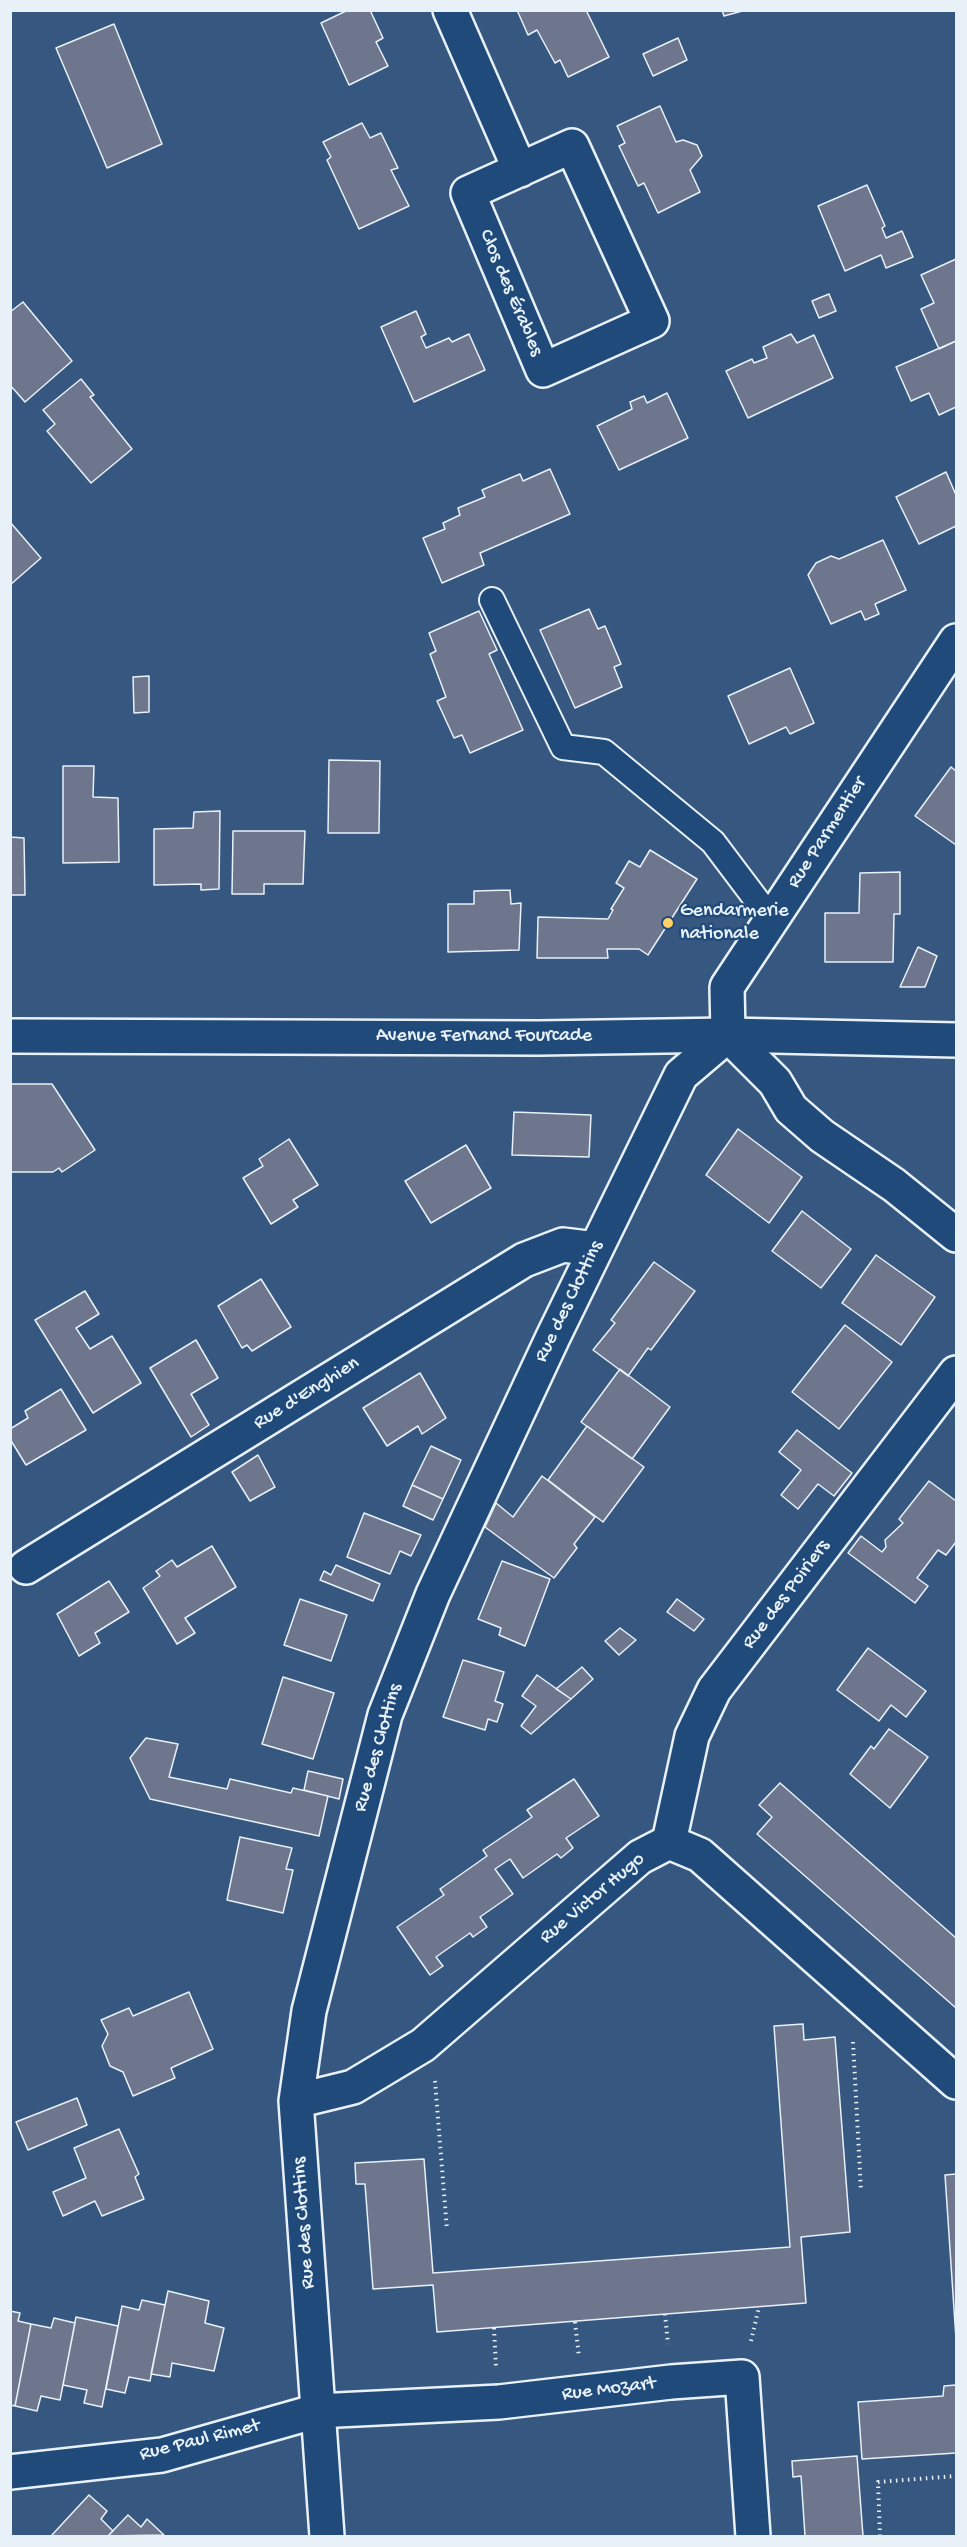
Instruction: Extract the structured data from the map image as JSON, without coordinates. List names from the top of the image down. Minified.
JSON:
{"streets":{"street":["Clos des Érables","Rue Parmentier","Avenue Fernand Fourcade","Rue des Clottins","Rue d'Enghien","Rue des Poiriers","Rue Victor Hugo","Rue Mozart","Rue Paul Rimet"]},"crossings":[["Rue Parmentier","Avenue Fernand Fourcade"],["Rue Parmentier","Rue des Clottins"],["Avenue Fernand Fourcade","Rue des Clottins"],["Rue des Clottins","Rue d'Enghien"],["Rue des Clottins","Rue Victor Hugo"],["Rue des Clottins","Rue Mozart"],["Rue des Clottins","Rue Paul Rimet"],["Rue des Poiriers","Rue Victor Hugo"],["Rue Mozart","Rue Paul Rimet"]],"places":["Gendarmerie nationale"]}
